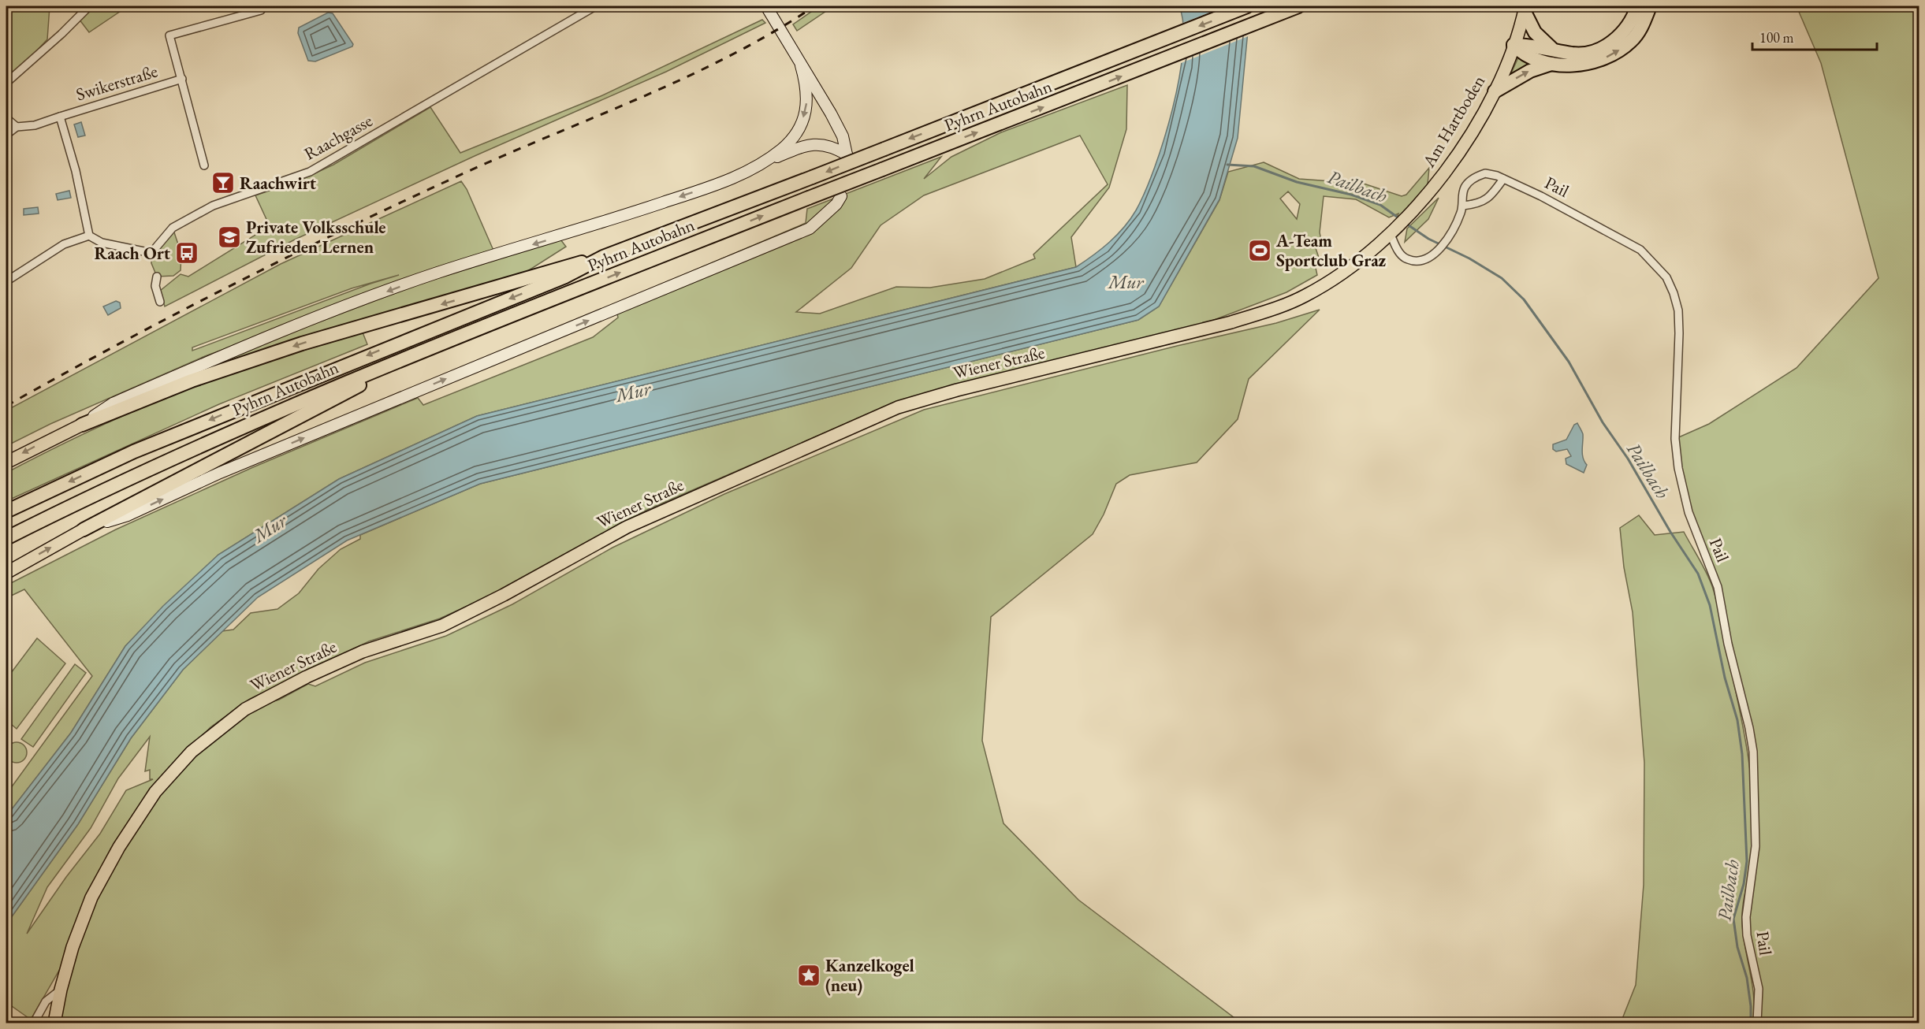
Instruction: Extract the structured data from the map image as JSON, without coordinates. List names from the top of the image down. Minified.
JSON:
{"streets":{"highway":["Pyhrn Autobahn"],"main road":["Am Hartboden","Wiener Straße"],"street":["Swikerstraße","Raachgasse","Pail"]},"crossings":[["Swikerstraße","Raachgasse"],["Am Hartboden","Wiener Straße"],["Pail","Wiener Straße"]],"water":["Pailbach","Mur"],"places":{"bar":["Raachwirt"],"school or university":["Private Volksschule Zufrieden Lernen"],"sports":["A-Team Sportclub Graz"],"bus stop":["Raach Ort"],"place":["Kanzelkogel (neu)"]},"scale_bar":"100 m"}
